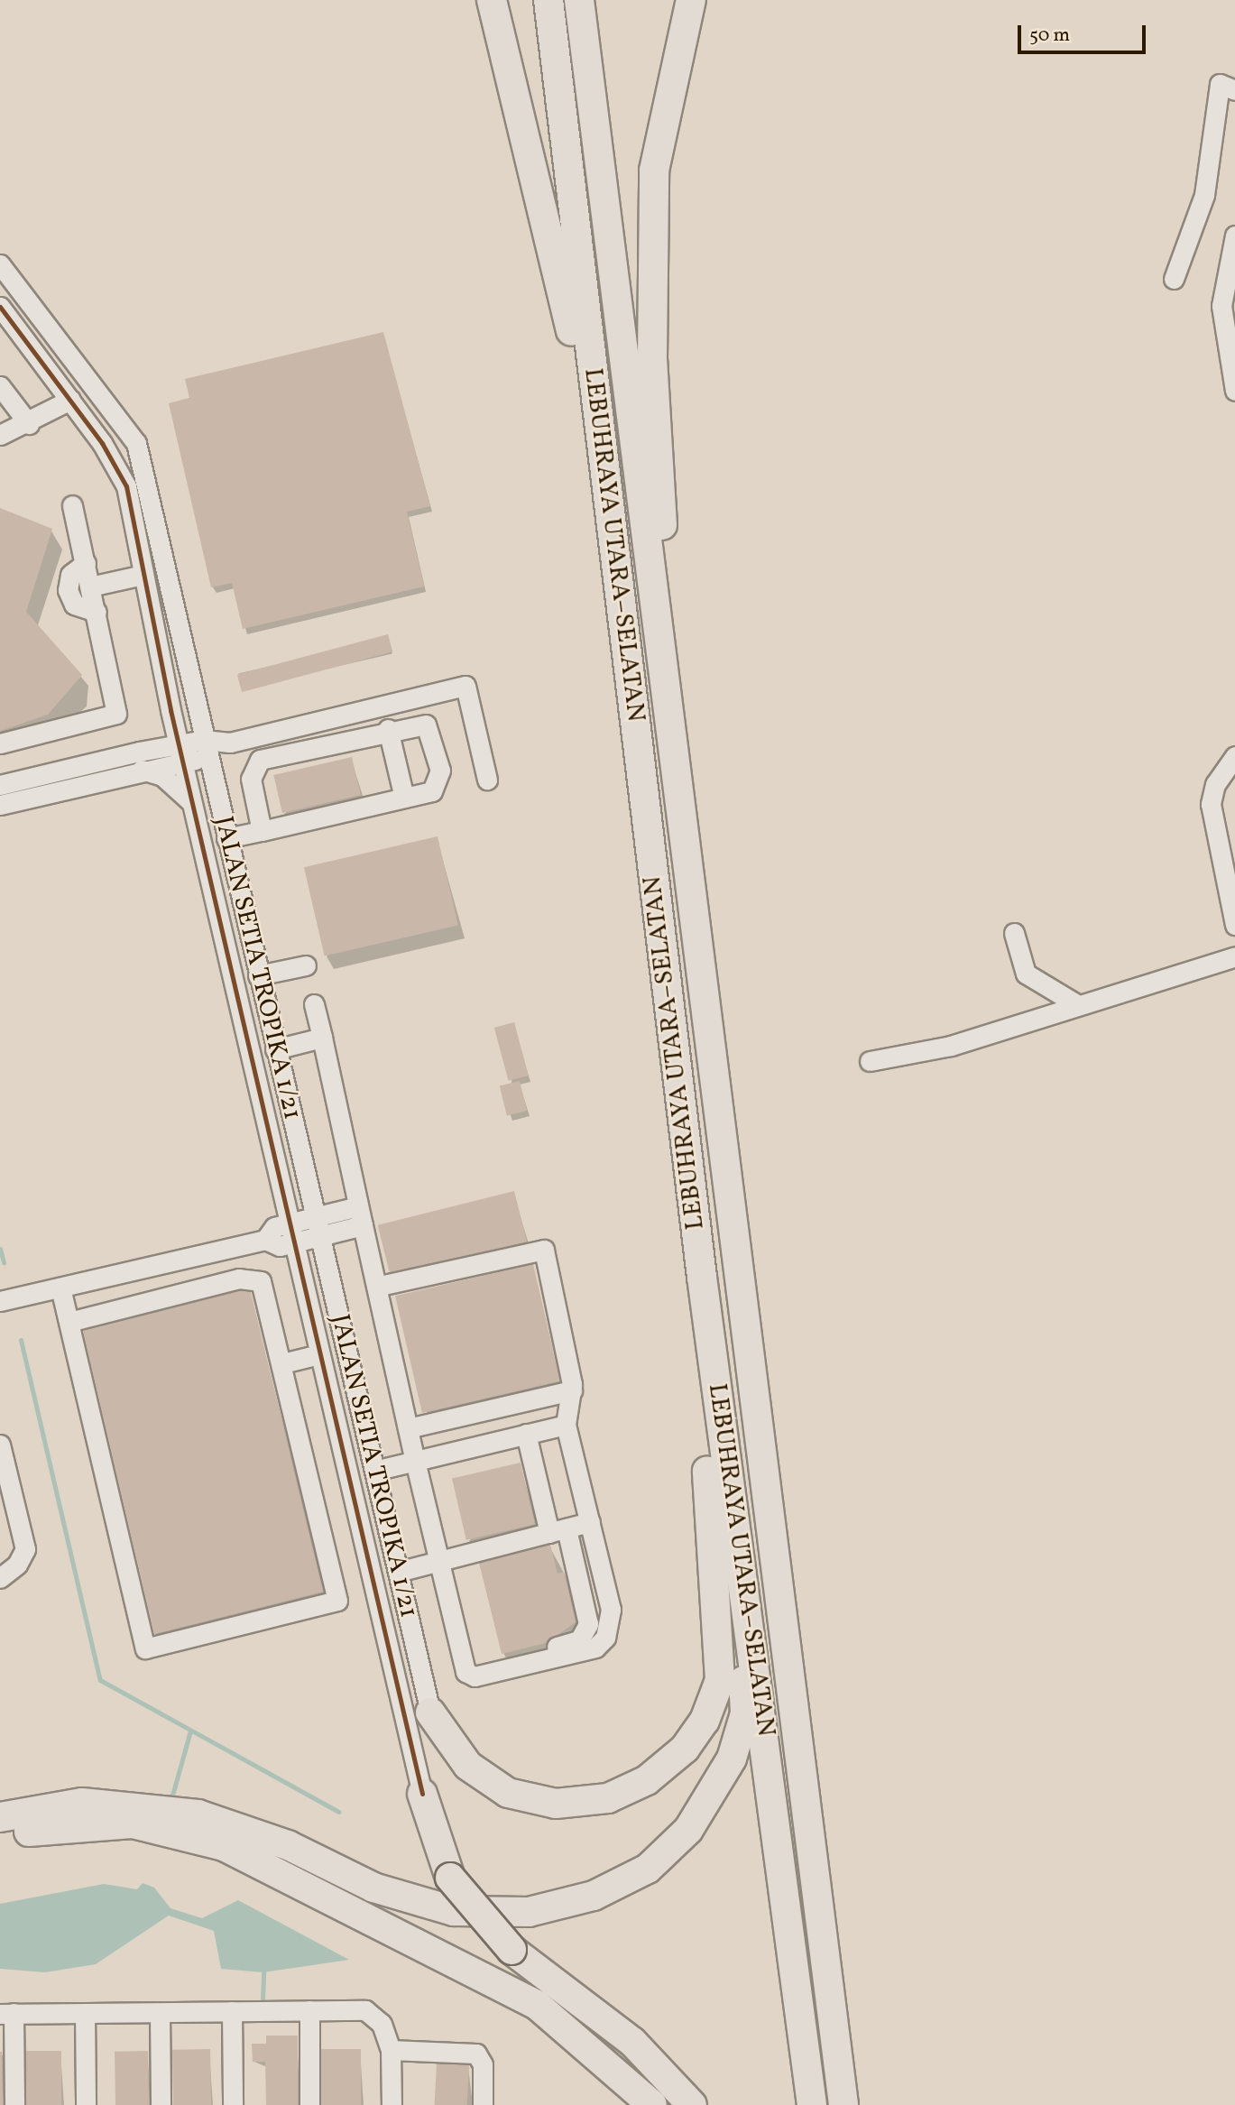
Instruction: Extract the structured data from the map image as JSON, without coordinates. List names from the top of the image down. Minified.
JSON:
{"streets":{"highway":["LEBUHRAYA UTARA–SELATAN"],"street":["JALAN SETIA TROPIKA 1/21"]},"scale_bar":"50 m"}
